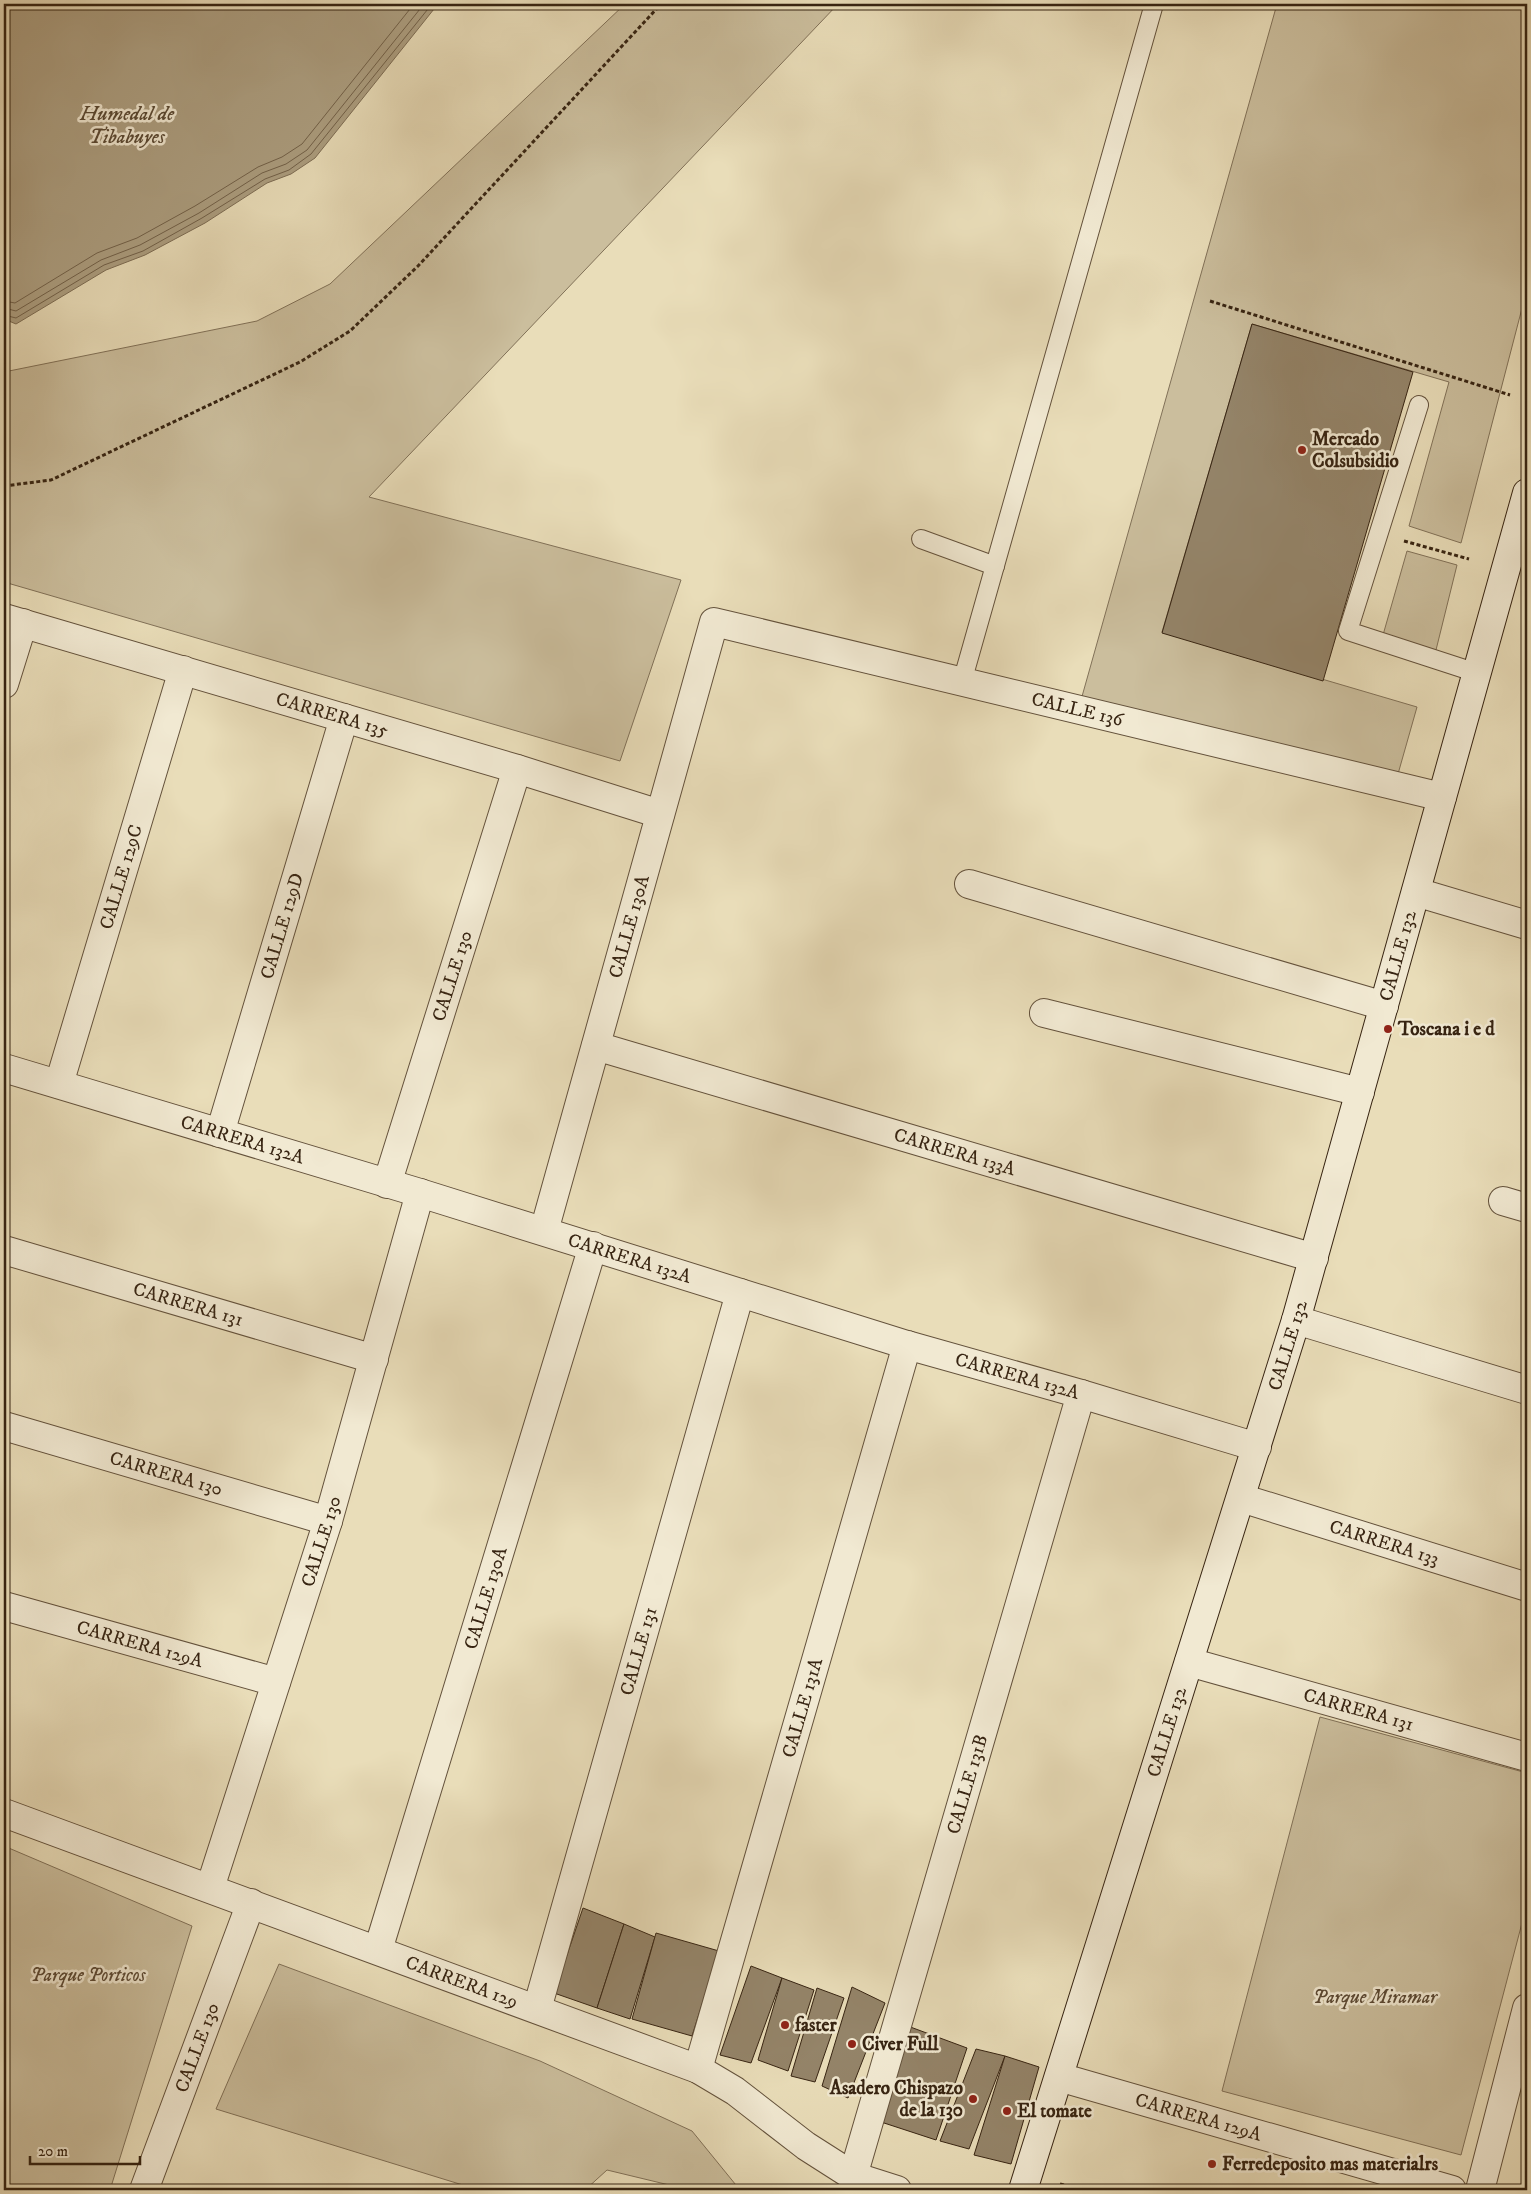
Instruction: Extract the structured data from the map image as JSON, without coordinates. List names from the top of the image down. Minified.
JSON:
{"streets":{"street":["CALLE 136","CARRERA 135","CALLE 129C","CALLE 129D","CALLE 130A","CALLE 132","CALLE 130","CARRERA 132A","CARRERA 133A","CARRERA 131","CARRERA 130","CARRERA 133","CARRERA 129A","CALLE 131","CALLE 131A","CALLE 131B","CARRERA 129"]},"crossings":[["CALLE 136","CALLE 130A"],["CALLE 136","CALLE 132"],["CARRERA 135","CALLE 129C"],["CARRERA 135","CALLE 129D"],["CARRERA 135","CALLE 130A"],["CARRERA 135","CALLE 130"],["CALLE 129C","CARRERA 132A"],["CALLE 129D","CARRERA 132A"],["CALLE 130A","CARRERA 132A"],["CALLE 130A","CARRERA 133A"],["CALLE 130A","CARRERA 129"],["CALLE 132","CARRERA 132A"],["CALLE 132","CARRERA 133A"],["CALLE 132","CARRERA 131"],["CALLE 132","CARRERA 133"],["CALLE 132","CARRERA 129A"],["CALLE 130","CARRERA 132A"],["CALLE 130","CARRERA 131"],["CALLE 130","CARRERA 130"],["CALLE 130","CARRERA 129A"],["CALLE 130","CARRERA 129"],["CARRERA 132A","CALLE 131"],["CARRERA 132A","CALLE 131A"],["CARRERA 132A","CALLE 131B"],["CALLE 131","CARRERA 129"],["CALLE 131A","CARRERA 129"],["CALLE 131B","CARRERA 129"]],"water":["Humedal de Tibabuyes"],"parks":["Parque Porticos","Parque Miramar"],"places":["Mercado Colsubsidio","Toscana i e d","faster","Civer Full","Asadero Chispazo de la 130","El tomate","Ferredeposito mas materialrs"],"scale_bar":"20 m"}
